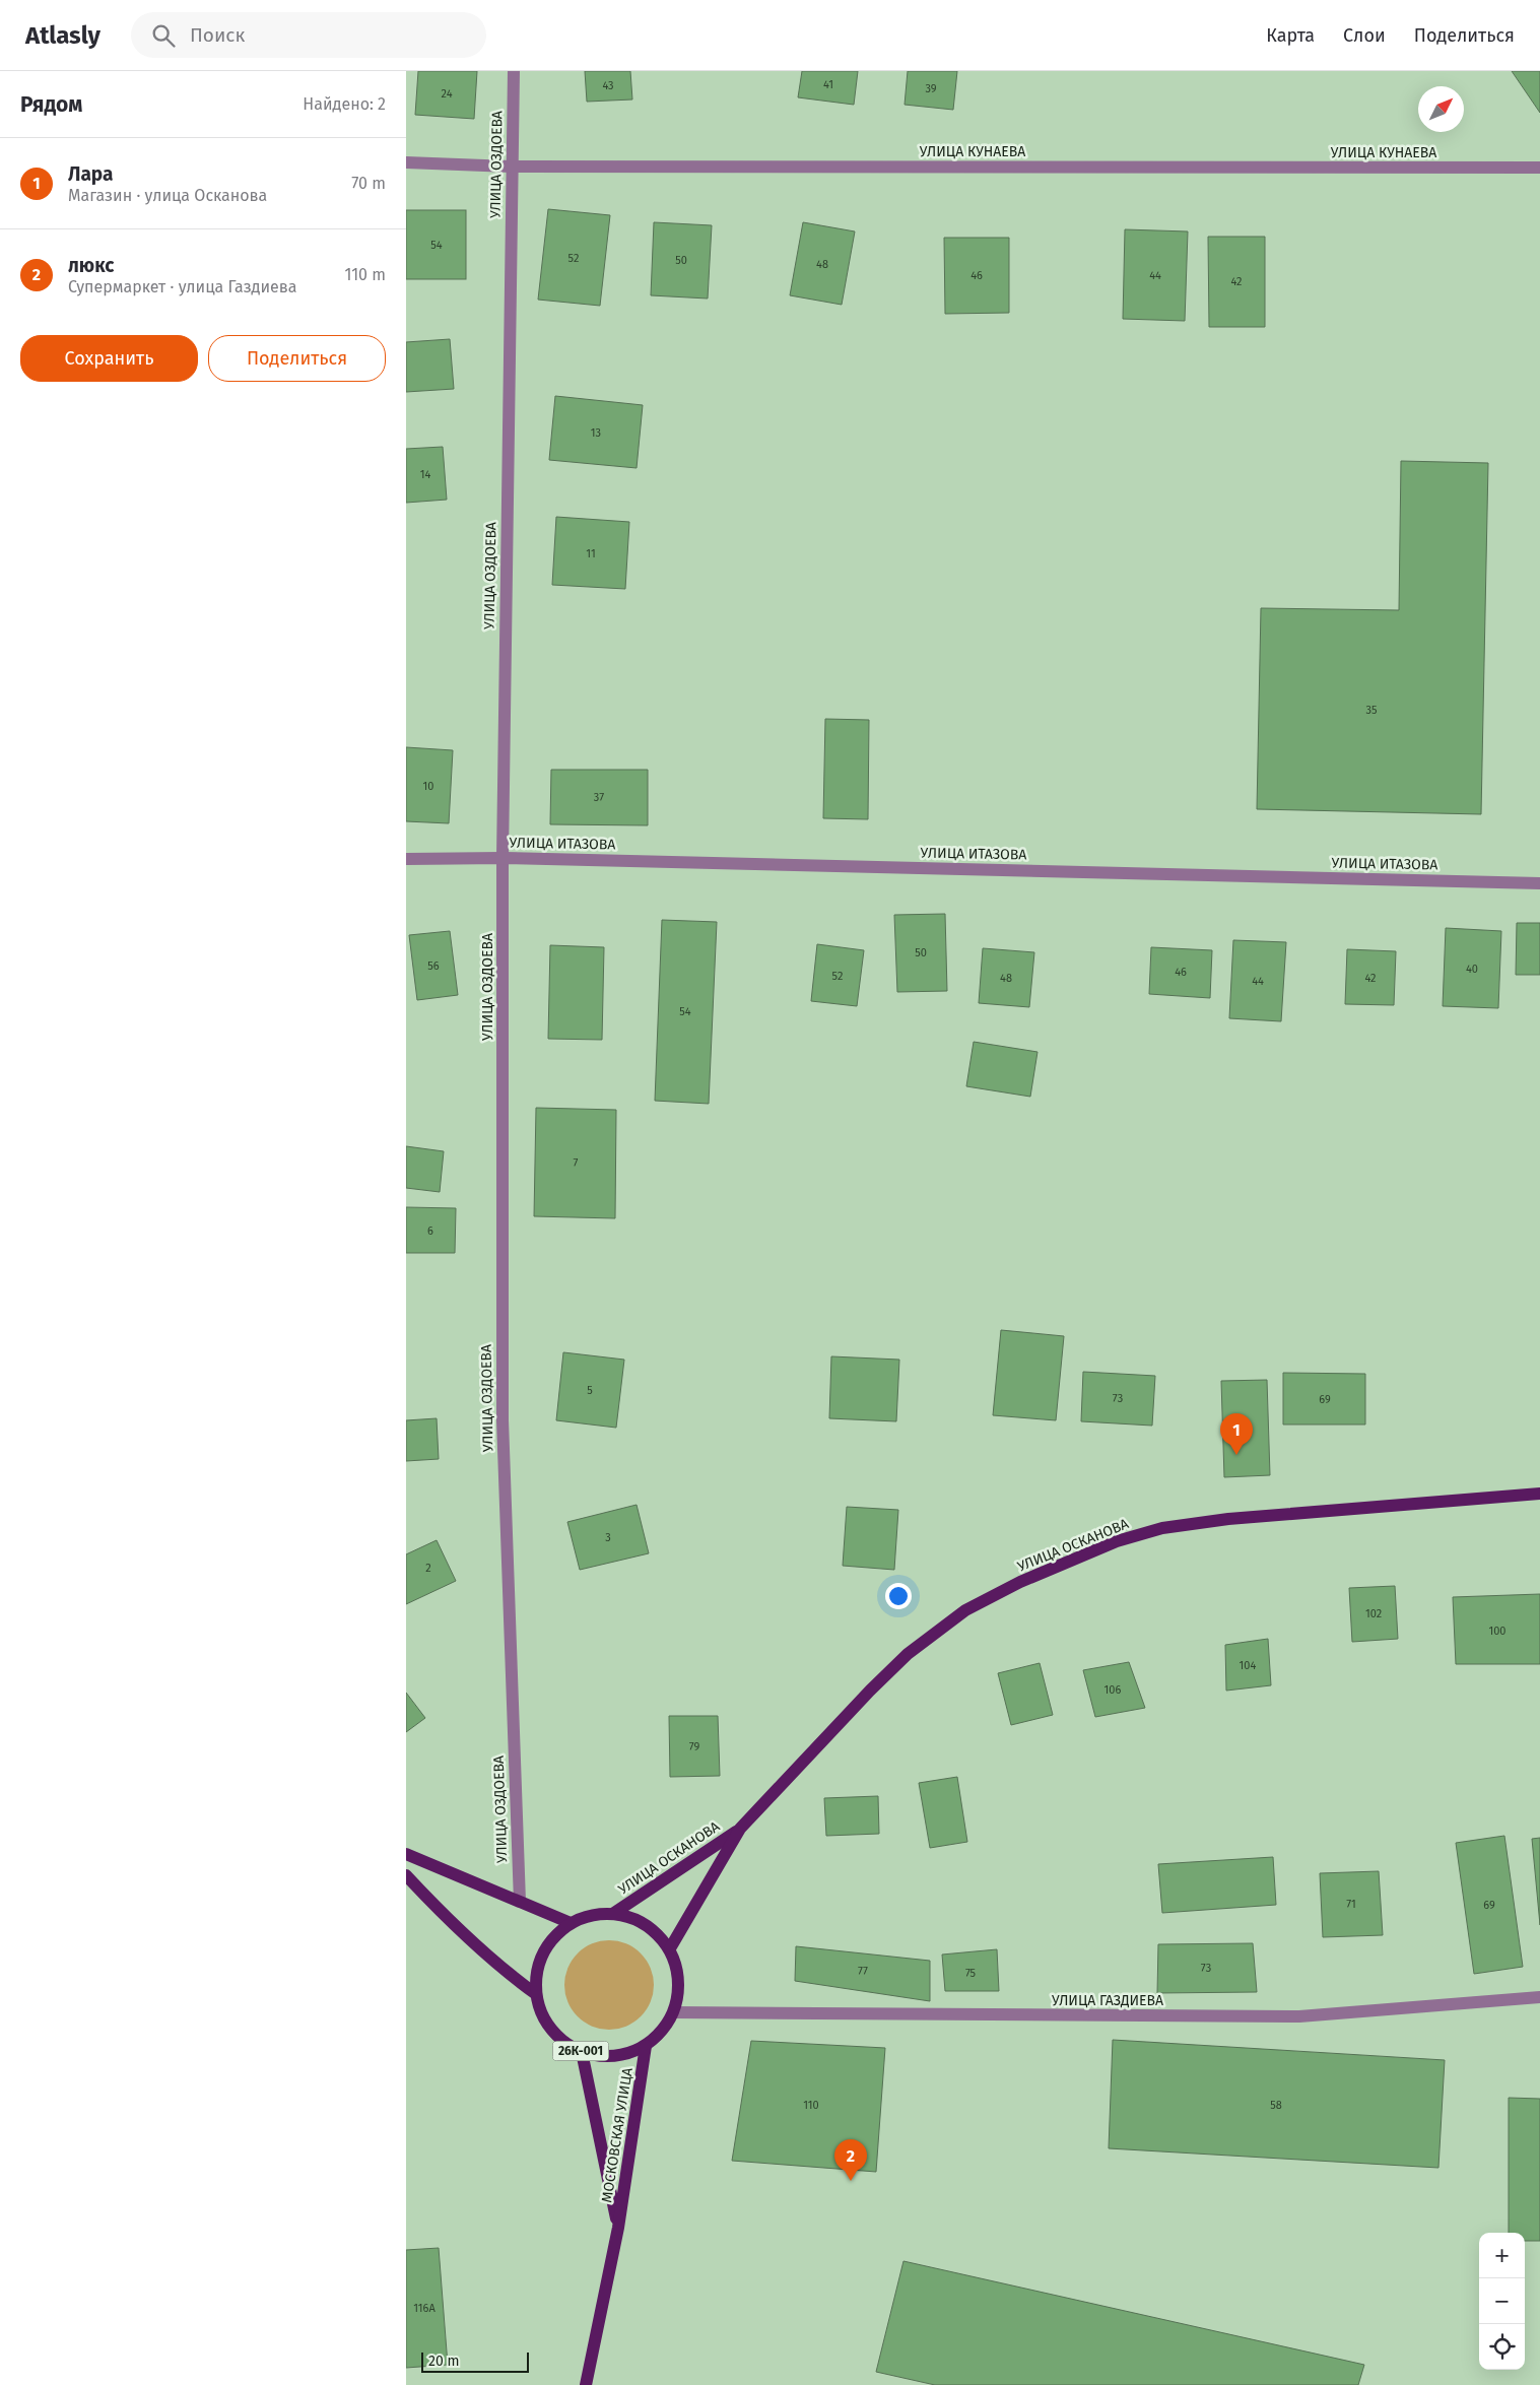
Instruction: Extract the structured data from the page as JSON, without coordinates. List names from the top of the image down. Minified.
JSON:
{"streets":{"main road":["УЛИЦА ОСКАНОВА","26К-001","МОСКОВСКАЯ УЛИЦА"],"street":["УЛИЦА КУНАЕВА","УЛИЦА ОЗДОЕВА","УЛИЦА ИТАЗОВА","УЛИЦА ГАЗДИЕВА"]},"crossings":[["УЛИЦА КУНАЕВА","УЛИЦА ОЗДОЕВА"],["УЛИЦА ОЗДОЕВА","УЛИЦА ИТАЗОВА"],["УЛИЦА ОСКАНОВА","УЛИЦА ГАЗДИЕВА"],["УЛИЦА ОСКАНОВА","26К-001"],["УЛИЦА ОСКАНОВА","МОСКОВСКАЯ УЛИЦА"],["УЛИЦА ГАЗДИЕВА","26К-001"],["УЛИЦА ГАЗДИЕВА","МОСКОВСКАЯ УЛИЦА"],["26К-001","МОСКОВСКАЯ УЛИЦА"]],"house_numbers":["41","43","39","24","54","52","50","48","46","44","42","13","14","11","35","10","37","50","56","40","46","52","48","42","44","54","7","6","5","73","69","3","2","102","100","104","106","79","71","69","73","77","75","110","58","116А"],"scale_bar":"20 m","north":"top right","page":{"header":"Atlasly","search":"Поиск","nav":["Карта","Слои","Поделиться"],"heading":["Рядом","Найдено: 2"],"list":[{"mark":"1","name":"Лара","note":"Магазин · улица Осканова","value":"70 m"},{"mark":"2","name":"люкс","note":"Супермаркет · улица Газдиева","value":"110 m"}],"buttons":["Сохранить","Поделиться"],"pins":["1","2"],"map_buttons":["+","−"],"scale":"20 m"}}
